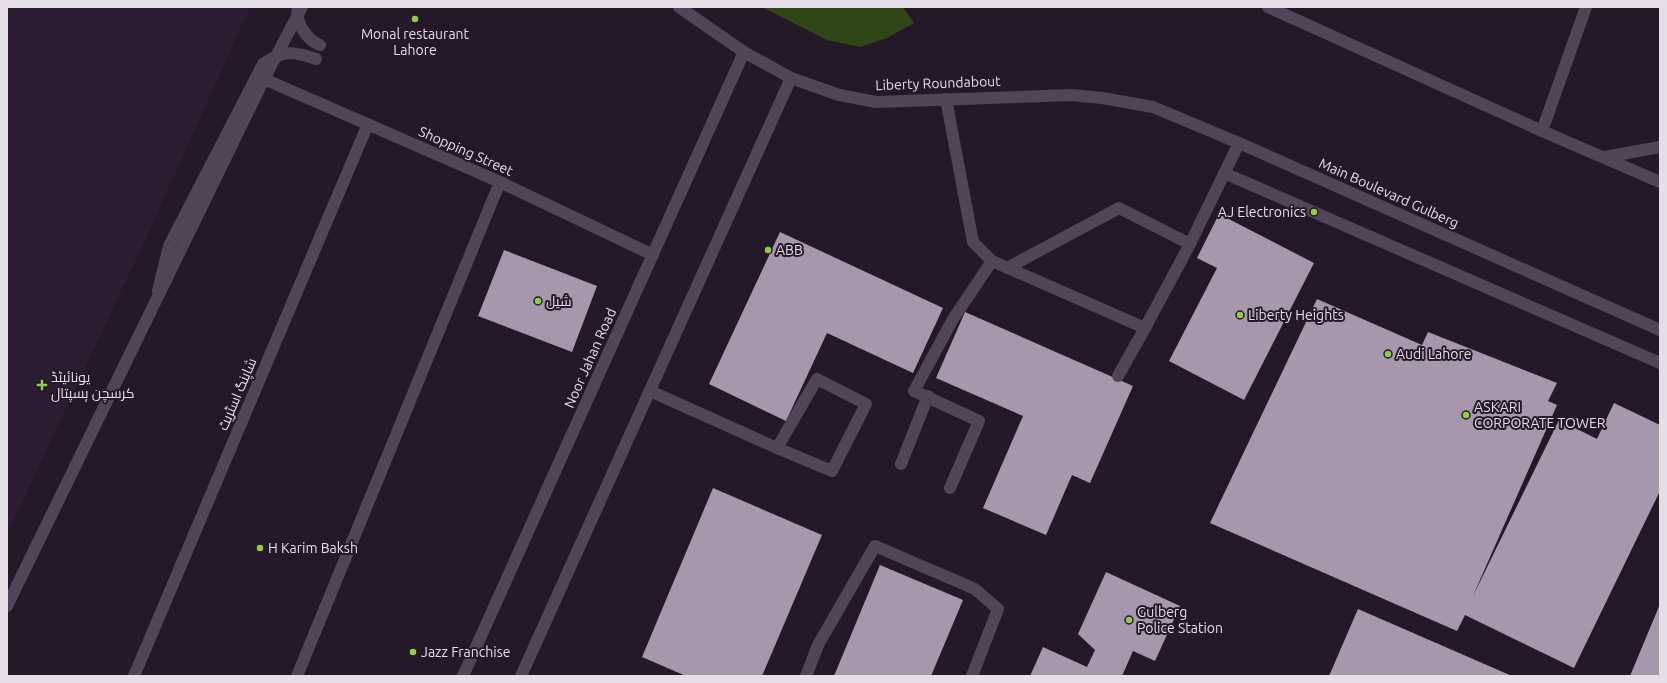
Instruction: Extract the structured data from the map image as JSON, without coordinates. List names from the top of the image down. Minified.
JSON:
{"streets":{"street":["Liberty Roundabout","Shopping Street","Main Boulevard Gulberg","Noor Jahan Road","شاپنگ اسٹریٹ"]},"crossings":[["Liberty Roundabout","Main Boulevard Gulberg"],["Liberty Roundabout","Noor Jahan Road"],["Shopping Street","Noor Jahan Road"],["Shopping Street","شاپنگ اسٹریٹ"]],"places":{"other":["Monal restaurant Lahore","AJ Electronics","ABB","شیل","Liberty Heights","Audi Lahore","ASKARI CORPORATE TOWER","H Karim Baksh","Gulberg Police Station","Jazz Franchise"],"health":["یونائیٹڈ کرسچن ہسپتال"]}}
